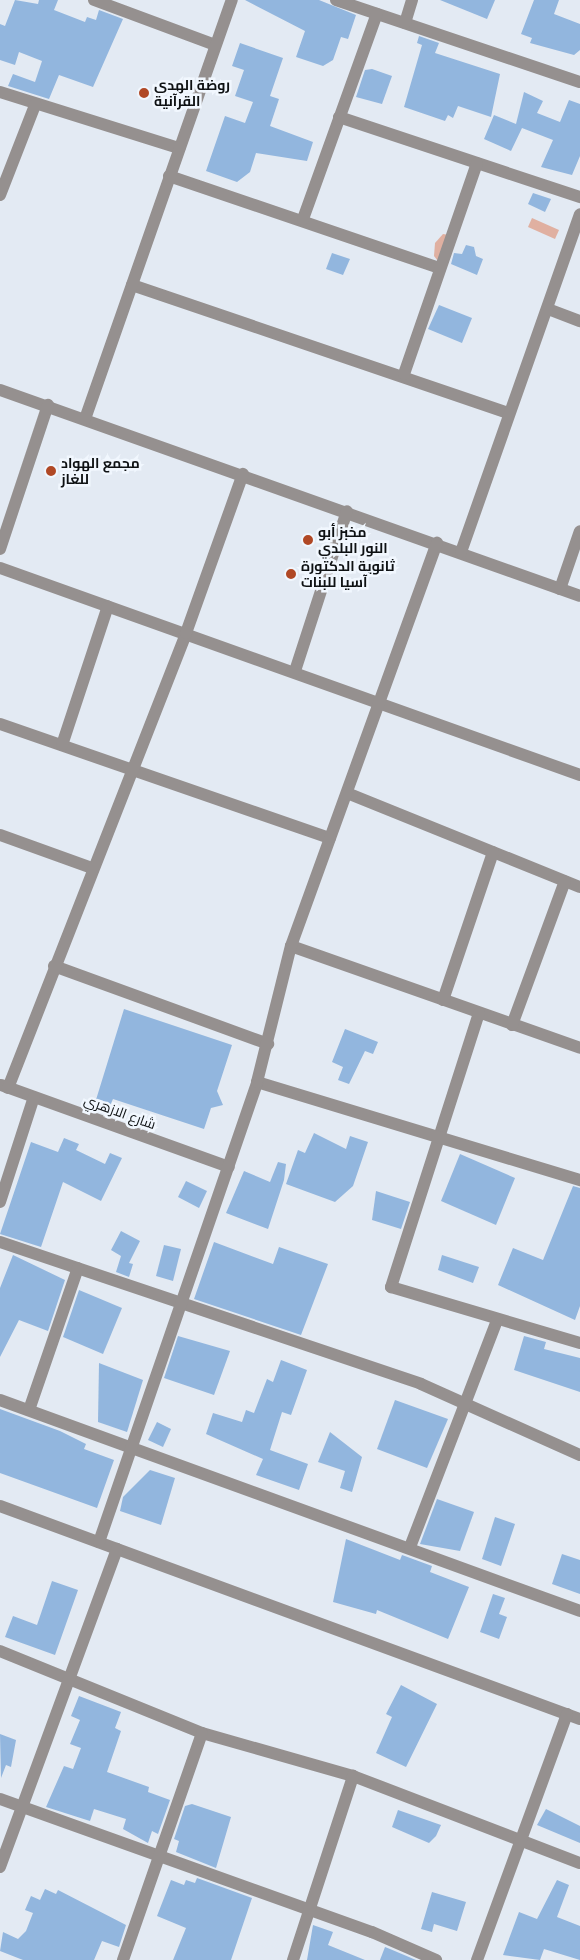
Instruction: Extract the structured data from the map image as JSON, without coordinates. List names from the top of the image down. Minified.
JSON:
{"streets":{"street":["شارع الازهري"]},"places":["روضة الهدى القرآنية","مجمع الهواد للغاز","مخبز أبو النور البلدي","ثانوية الدكتورة آسيا للبنات"]}
